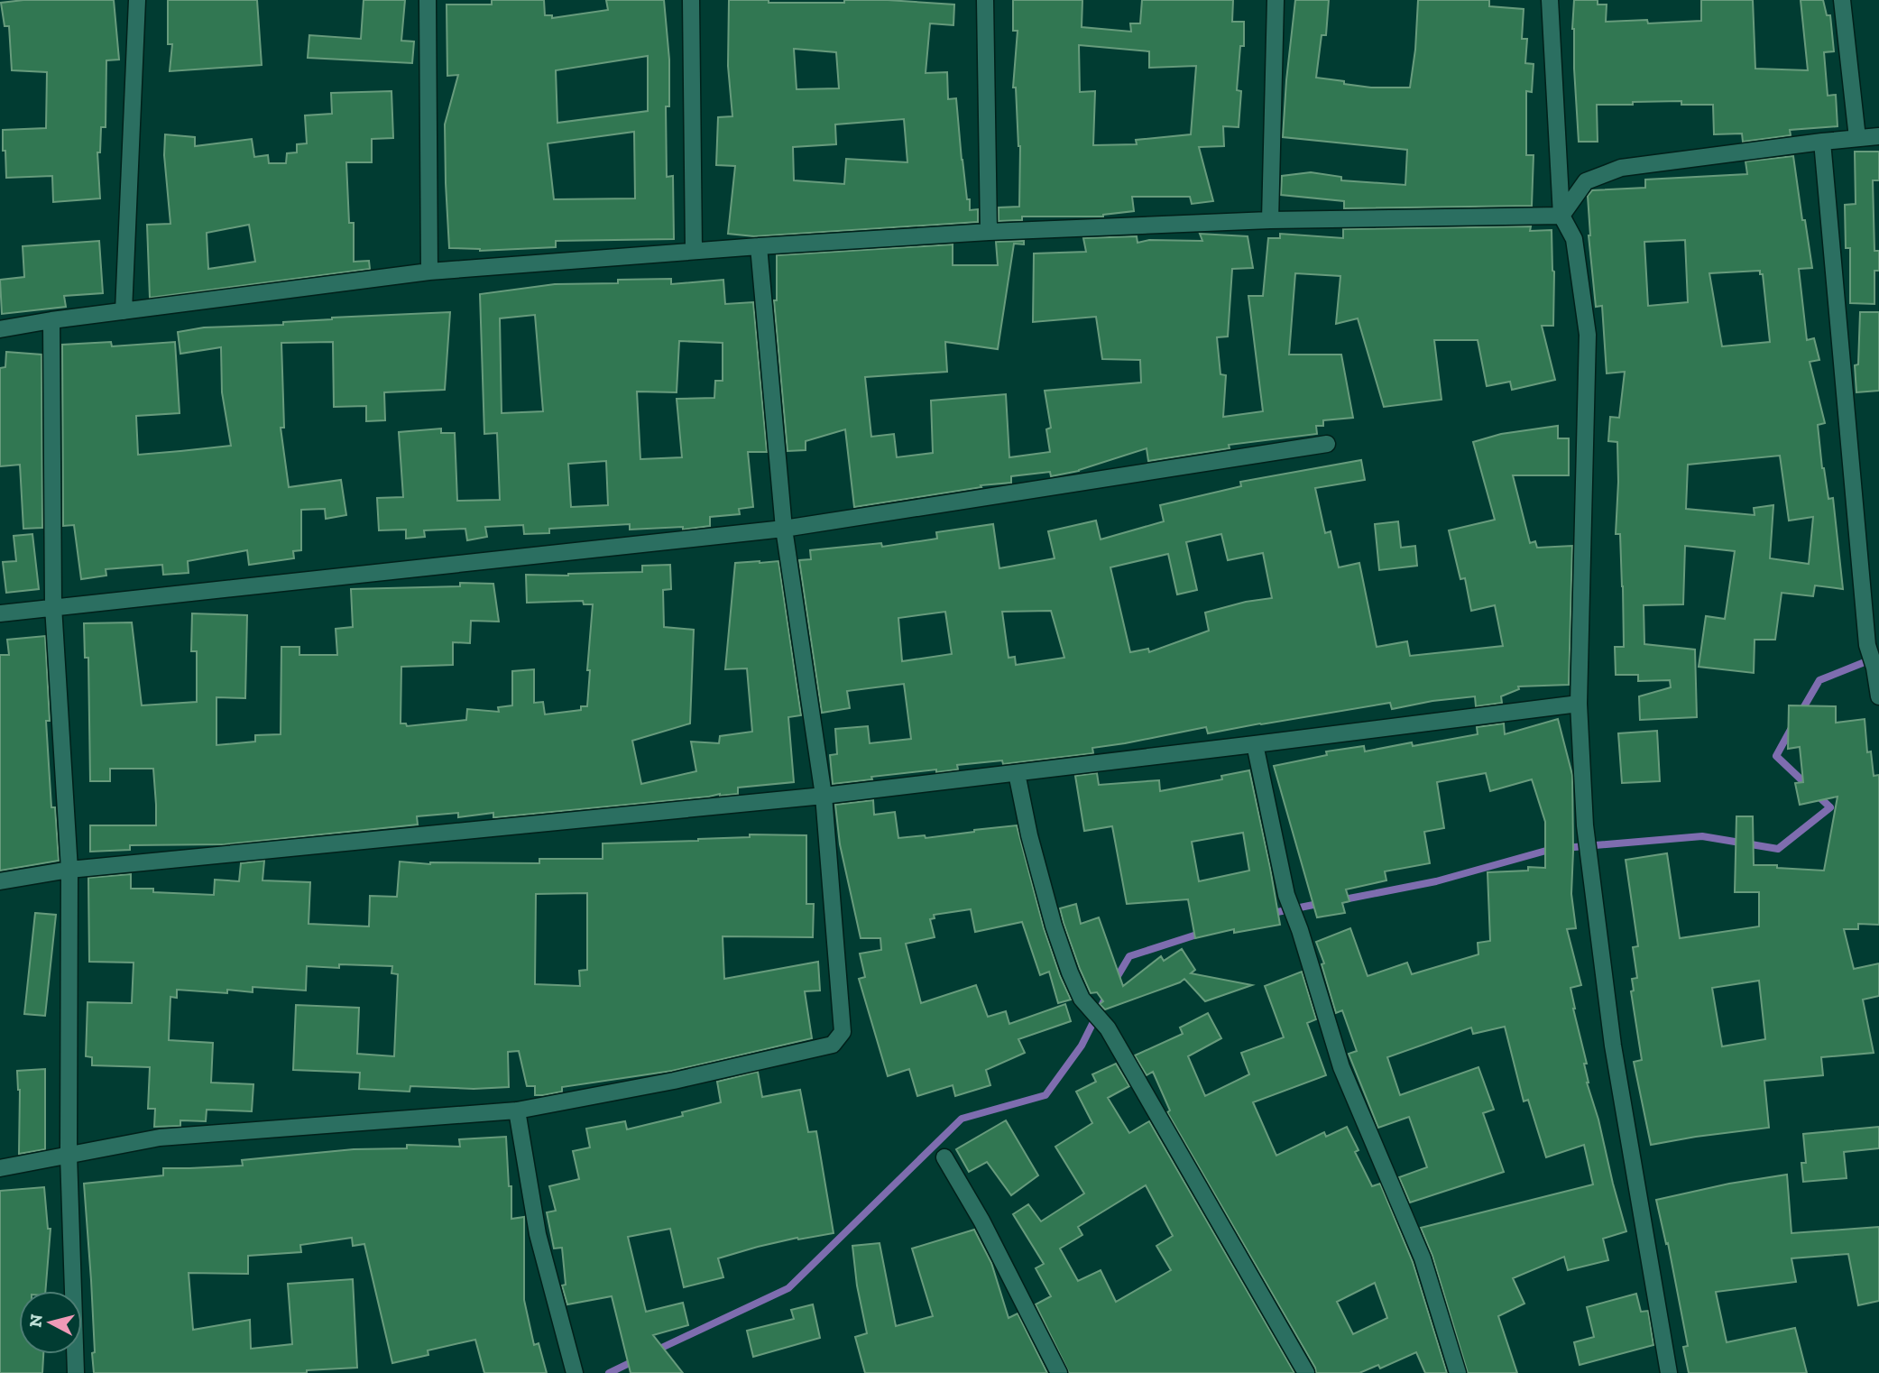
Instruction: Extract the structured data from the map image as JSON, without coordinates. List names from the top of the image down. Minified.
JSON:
{"north":"left"}
